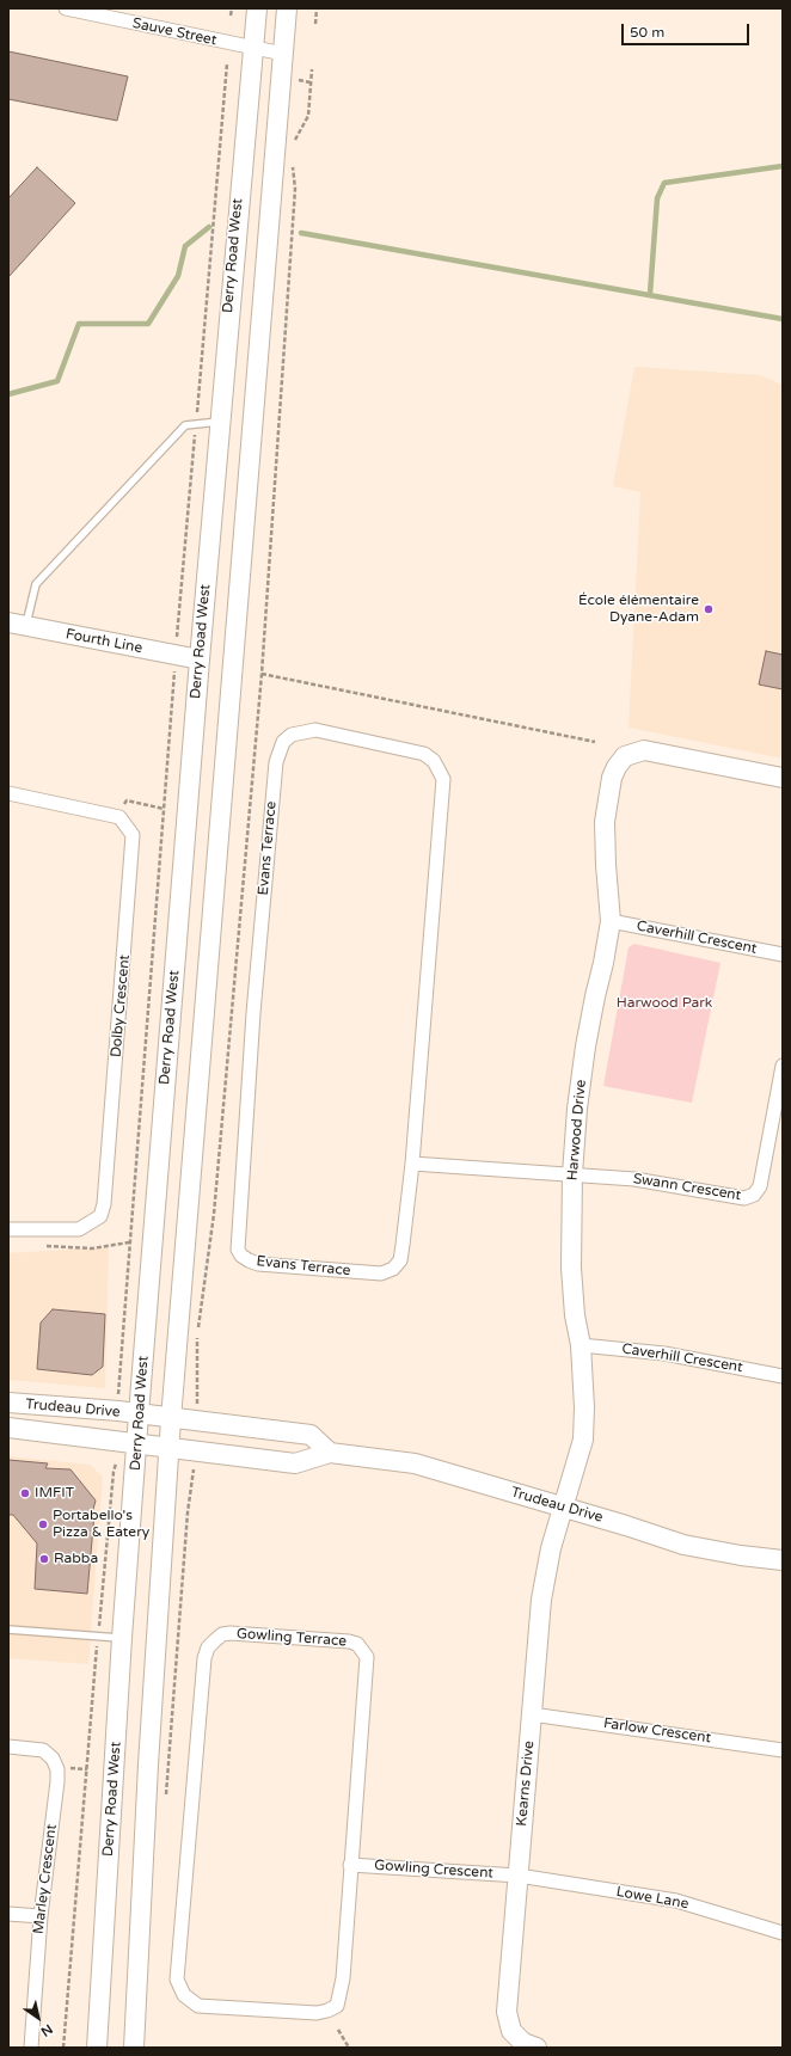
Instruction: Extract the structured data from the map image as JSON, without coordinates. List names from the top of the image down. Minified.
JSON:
{"streets":{"main road":["Derry Road West","Fourth Line","Harwood Drive","Trudeau Drive","Kearns Drive"],"street":["Sauve Street","Evans Terrace","Caverhill Crescent","Dolby Crescent","Swann Crescent","Gowling Terrace","Farlow Crescent","Gowling Crescent","Marley Crescent","Lowe Lane"]},"crossings":[["Sauve Street","Derry Road West"],["Derry Road West","Fourth Line"],["Derry Road West","Trudeau Drive"],["Caverhill Crescent","Harwood Drive"],["Harwood Drive","Swann Crescent"],["Harwood Drive","Trudeau Drive"],["Harwood Drive","Kearns Drive"],["Trudeau Drive","Kearns Drive"],["Gowling Terrace","Gowling Crescent"],["Farlow Crescent","Kearns Drive"],["Kearns Drive","Gowling Crescent"],["Kearns Drive","Lowe Lane"],["Gowling Crescent","Lowe Lane"]],"parks":["Harwood Park"],"places":["École élémentaire Dyane-Adam","IMFIT","Portabello's Pizza & Eatery","Rabba"],"scale_bar":"50 m","north":"bottom right"}
